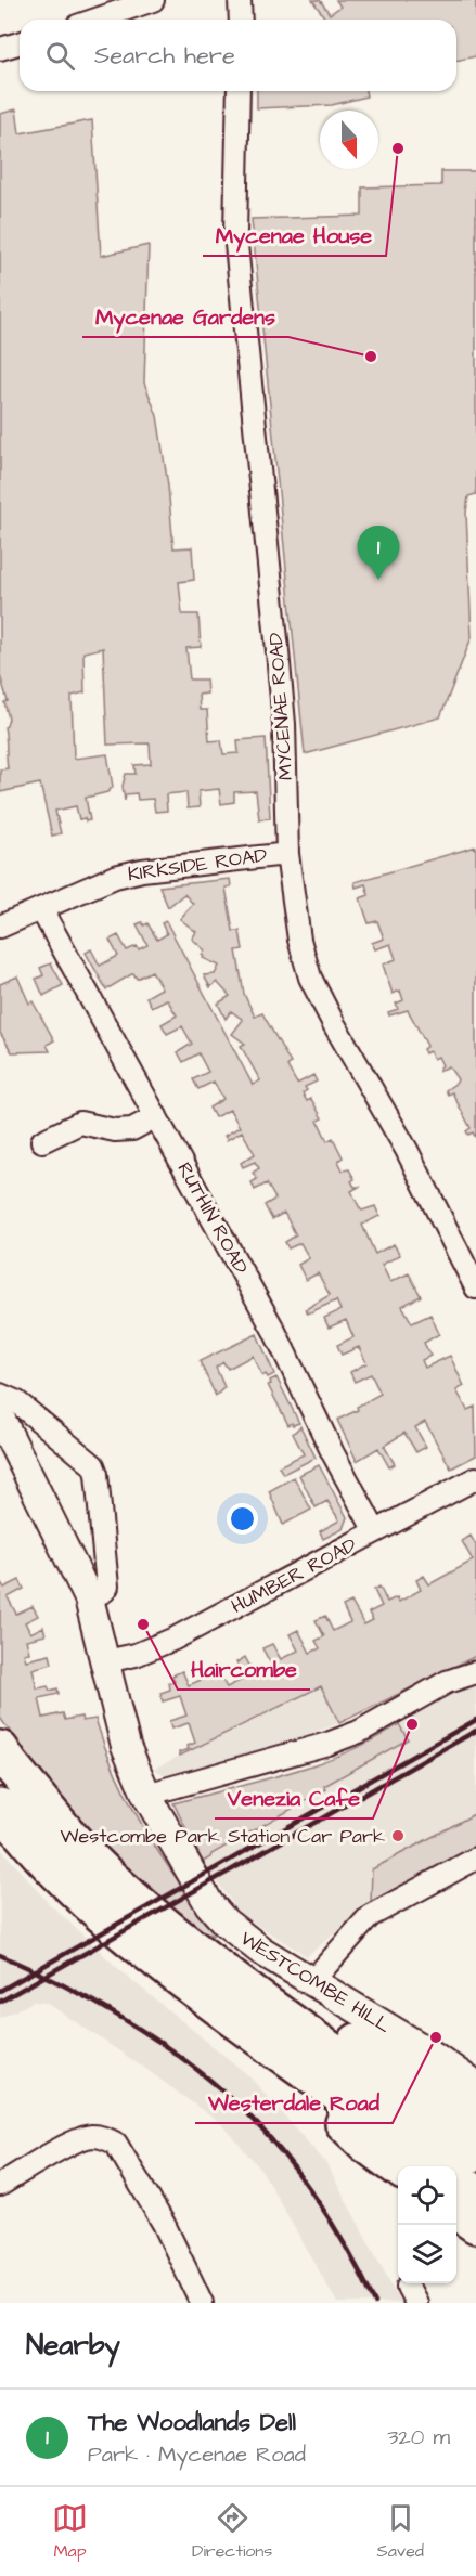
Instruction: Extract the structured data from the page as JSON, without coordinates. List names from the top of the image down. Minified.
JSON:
{"streets":{"street":["MYCENAE ROAD","KIRKSIDE ROAD","RUTHIN ROAD","HUMBER ROAD","WESTCOMBE HILL"]},"crossings":[["MYCENAE ROAD","KIRKSIDE ROAD"],["KIRKSIDE ROAD","RUTHIN ROAD"],["RUTHIN ROAD","HUMBER ROAD"],["HUMBER ROAD","WESTCOMBE HILL"]],"places":["Mycenae House","Mycenae Gardens","Haircombe","Venezia Cafe","Westcombe Park Station Car Park","Westerdale Road"],"north":"bottom","page":{"search":"Search here","pins":"1","heading":"Nearby","list":[{"mark":"1","name":"The Woodlands Dell","note":"Park · Mycenae Road","value":"320 m"}],"nav":["Map","Directions","Saved"]}}
